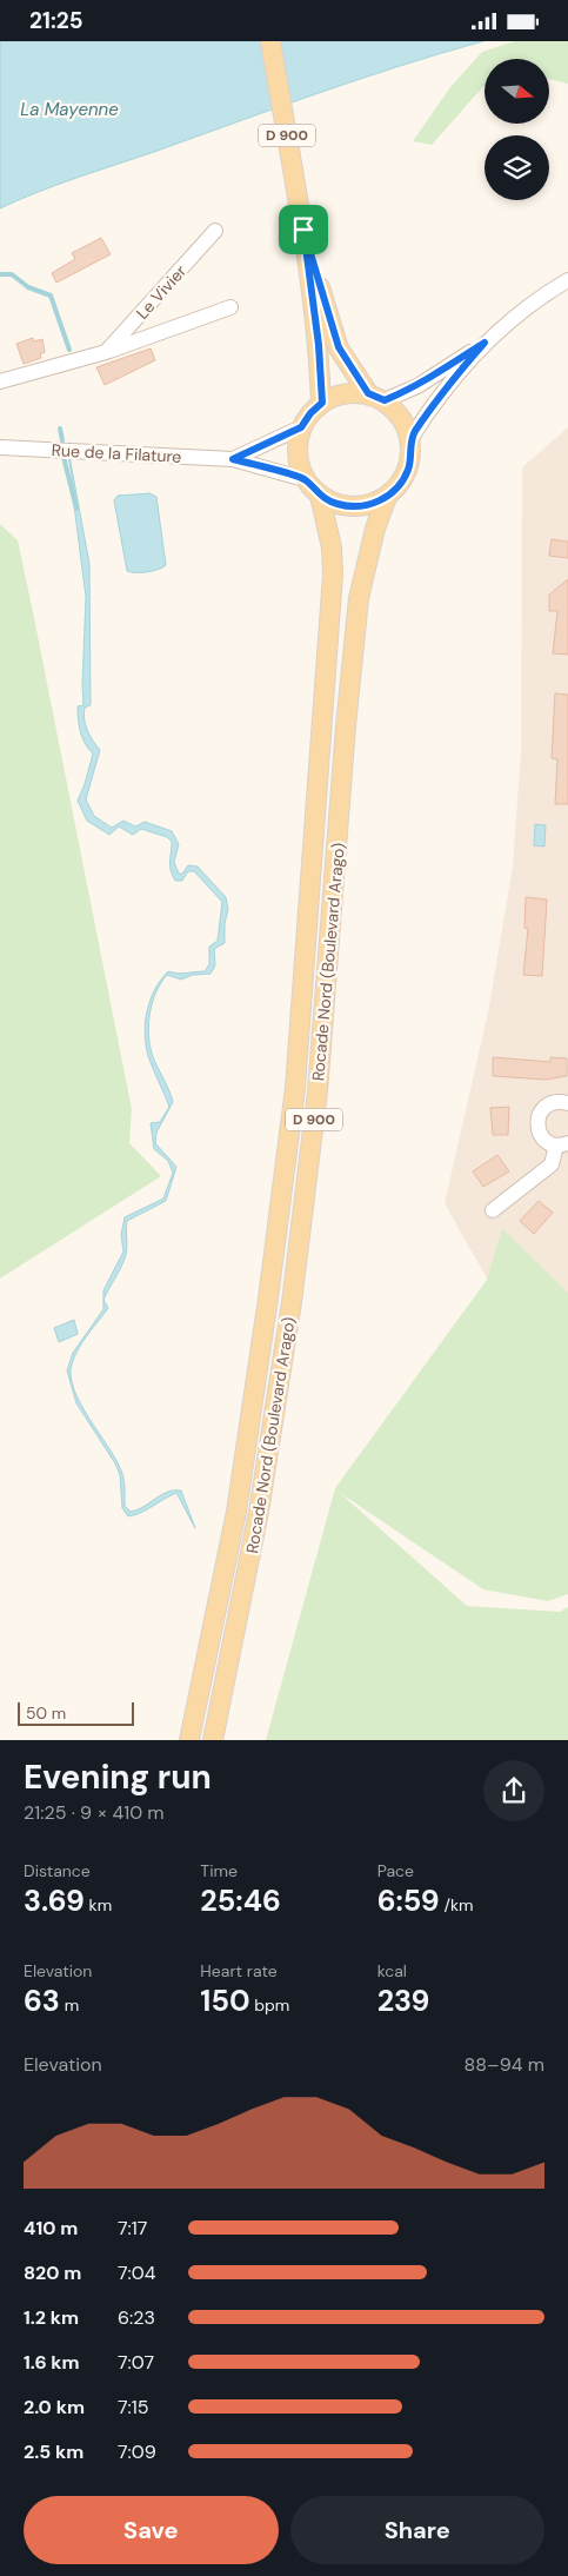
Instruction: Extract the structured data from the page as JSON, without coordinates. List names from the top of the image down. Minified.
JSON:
{"streets":{"main road":["D 900","Rocade Nord (Boulevard Arago)"],"street":["Le Vivier","Rue de la Filature"]},"crossings":[["D 900","Rue de la Filature"],["D 900","Rocade Nord (Boulevard Arago)"],["Rue de la Filature","Rocade Nord (Boulevard Arago)"]],"water":["La Mayenne"],"scale_bar":"50 m","north":"right","page":{"status":"21:25","scale":"50 m","heading":["Evening run","21:25 · 9 × 410 m"],"stats":[["Distance","3.69 km"],["Time","25:46"],["Pace","6:59 /km"],["Elevation","63 m"],["Heart rate","150 bpm"],["kcal","239"]],"chart":["Elevation","88–94 m"],"list":[{"name":"410 m","note":"7:17"},{"name":"820 m","note":"7:04"},{"name":"1.2 km","note":"6:23"},{"name":"1.6 km","note":"7:07"},{"name":"2.0 km","note":"7:15"},{"name":"2.5 km","note":"7:09"}],"buttons":["Save","Share"]}}
